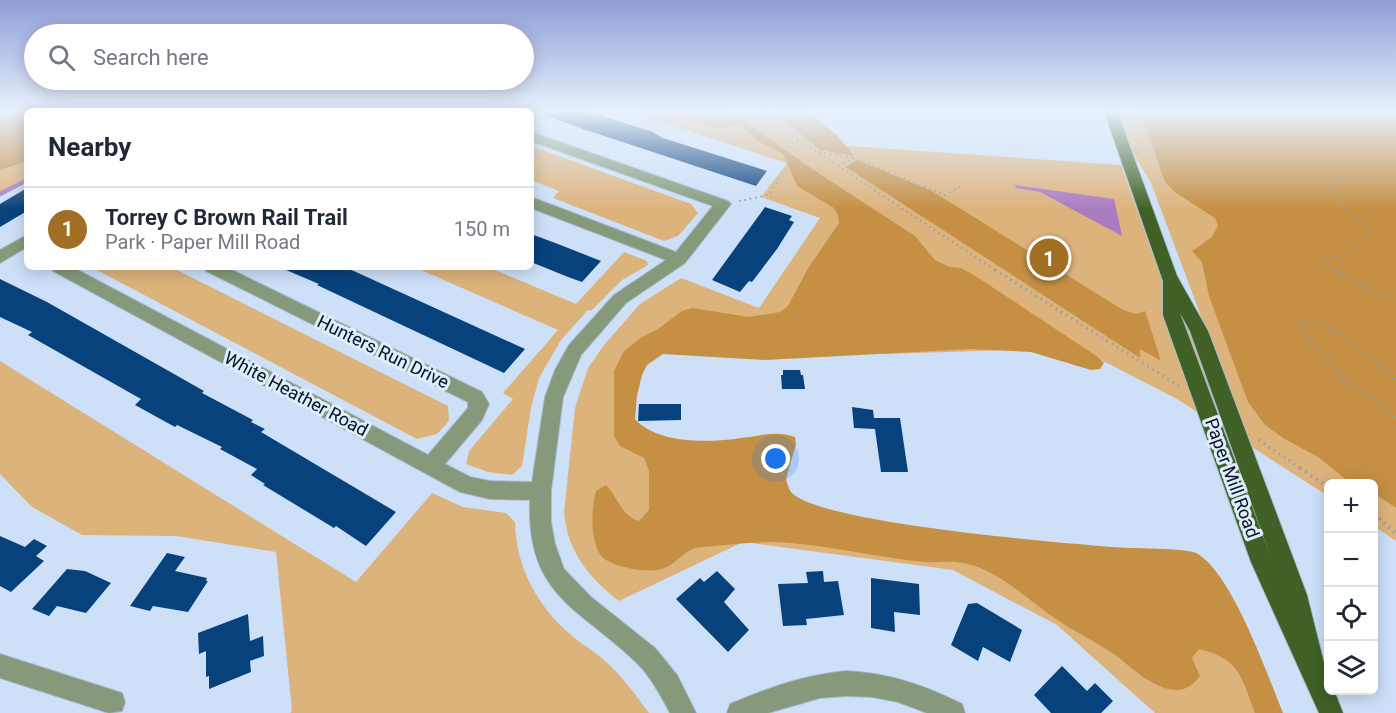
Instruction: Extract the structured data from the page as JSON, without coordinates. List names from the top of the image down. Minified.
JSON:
{"streets":{"main road":["Paper Mill Road"],"street":["Hunters Run Drive","White Heather Road"]},"crossings":[["Hunters Run Drive","White Heather Road"]],"page":{"search":"Search here","heading":"Nearby","list":[{"mark":"1","name":"Torrey C Brown Rail Trail","note":"Park · Paper Mill Road","value":"150 m"}],"pins":"1","map_buttons":["+","−"]}}
